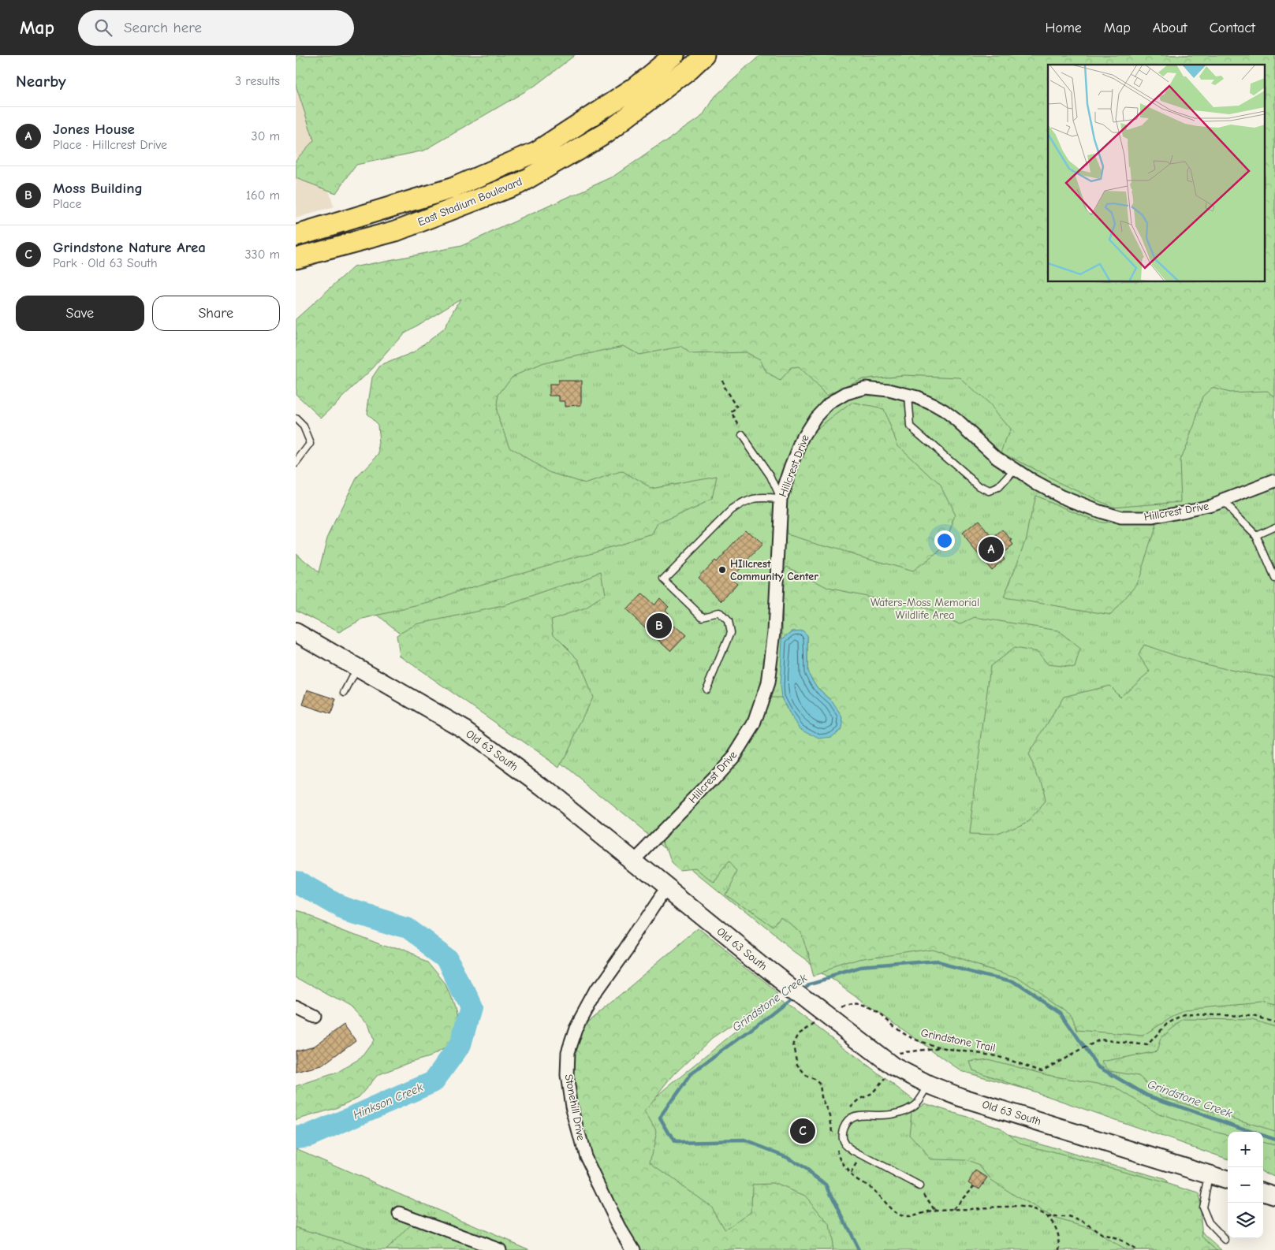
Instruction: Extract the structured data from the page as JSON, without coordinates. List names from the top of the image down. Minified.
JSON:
{"streets":{"main road":["East Stadium Boulevard","Old 63 South"],"street":["Hillcrest Drive","Stonehill Drive"],"path":["Grindstone Trail"]},"crossings":[["Hillcrest Drive","Old 63 South"],["Old 63 South","Grindstone Trail"],["Old 63 South","Stonehill Drive"]],"water":["Grindstone Creek","Hinkson Creek"],"parks":["Waters-Moss Memorial Wildlife Area"],"places":["HIllcrest Community Center"],"page":{"header":"Map","search":"Search here","nav":["Home","Map","About","Contact"],"heading":["Nearby","3 results"],"list":[{"mark":"A","name":"Jones House","note":"Place · Hillcrest Drive","value":"30 m"},{"mark":"B","name":"Moss Building","note":"Place","value":"160 m"},{"mark":"C","name":"Grindstone Nature Area","note":"Park · Old 63 South","value":"330 m"}],"buttons":["Save","Share"],"pins":["A","B","C"],"map_buttons":["+","−"]}}
